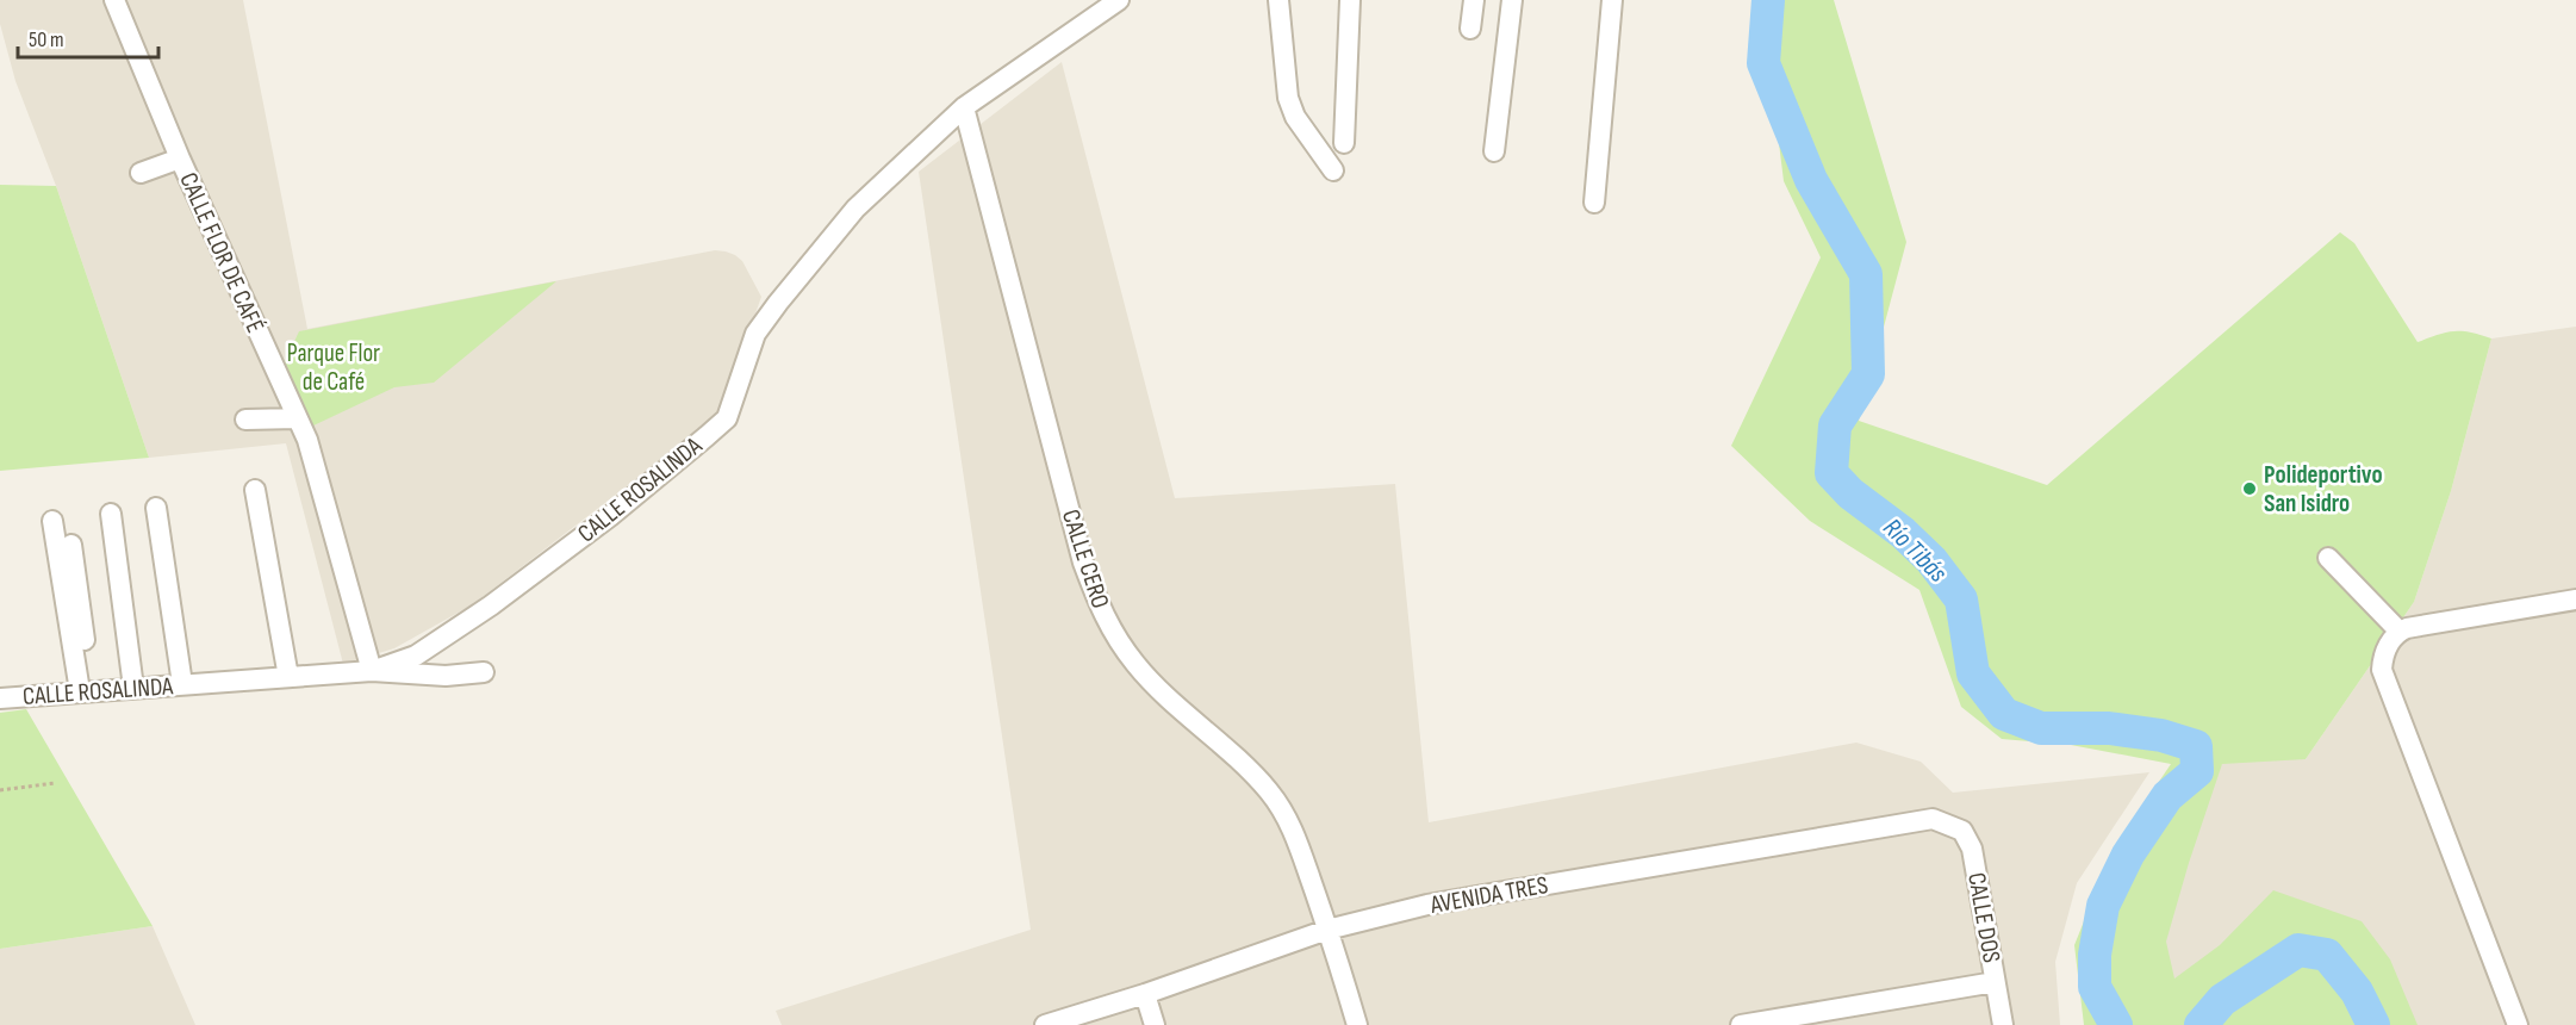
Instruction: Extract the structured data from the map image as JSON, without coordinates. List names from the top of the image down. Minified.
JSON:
{"streets":{"street":["CALLE FLOR DE CAFÉ","CALLE ROSALINDA","CALLE CERO","AVENIDA TRES","CALLE DOS"]},"crossings":[["CALLE FLOR DE CAFÉ","CALLE ROSALINDA"],["CALLE ROSALINDA","CALLE CERO"],["CALLE CERO","AVENIDA TRES"],["AVENIDA TRES","CALLE DOS"]],"water":["Río Tibás"],"parks":["Parque Flor de Café"],"places":["Polideportivo San Isidro"],"scale_bar":"50 m"}
